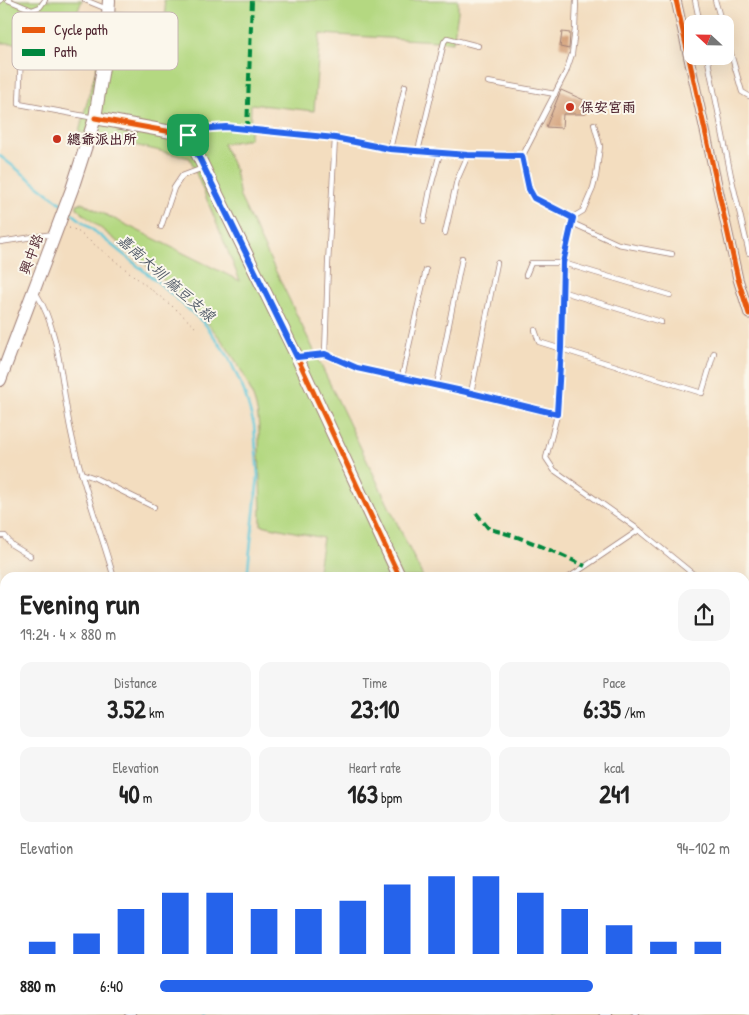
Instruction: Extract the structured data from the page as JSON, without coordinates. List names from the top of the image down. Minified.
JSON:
{"streets":{"street":["興中路"]},"water":["嘉南大圳 麻豆支線"],"places":["保安宮雨","總爺派出所"],"legend":["Cycle path","Path"],"north":"left","page":{"heading":["Evening run","19:24 · 4 × 880 m"],"stats":[["Distance","3.52 km"],["Time","23:10"],["Pace","6:35 /km"],["Elevation","40 m"],["Heart rate","163 bpm"],["kcal","241"]],"chart":["Elevation","94–102 m"],"list":[{"name":"880 m","note":"6:40"}]}}
